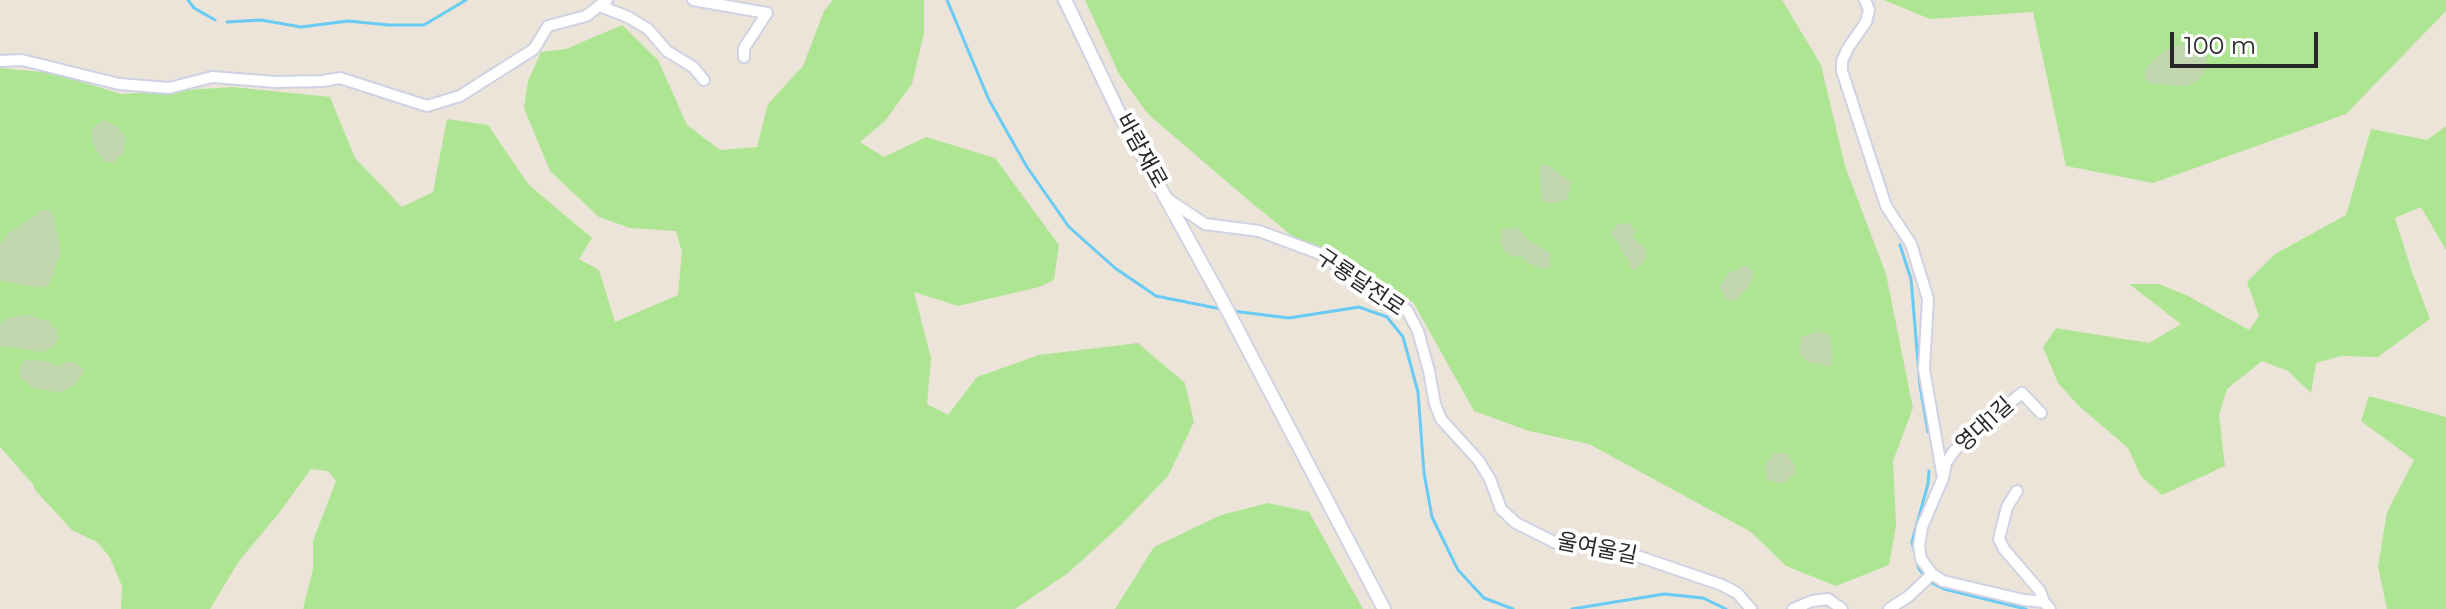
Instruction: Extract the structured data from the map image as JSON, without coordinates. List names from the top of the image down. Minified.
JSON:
{"streets":{"street":["바람재로","구룡달전로","영대1길","울여울길"]},"crossings":[["바람재로","구룡달전로"],["구룡달전로","울여울길"]],"scale_bar":"100 m"}
